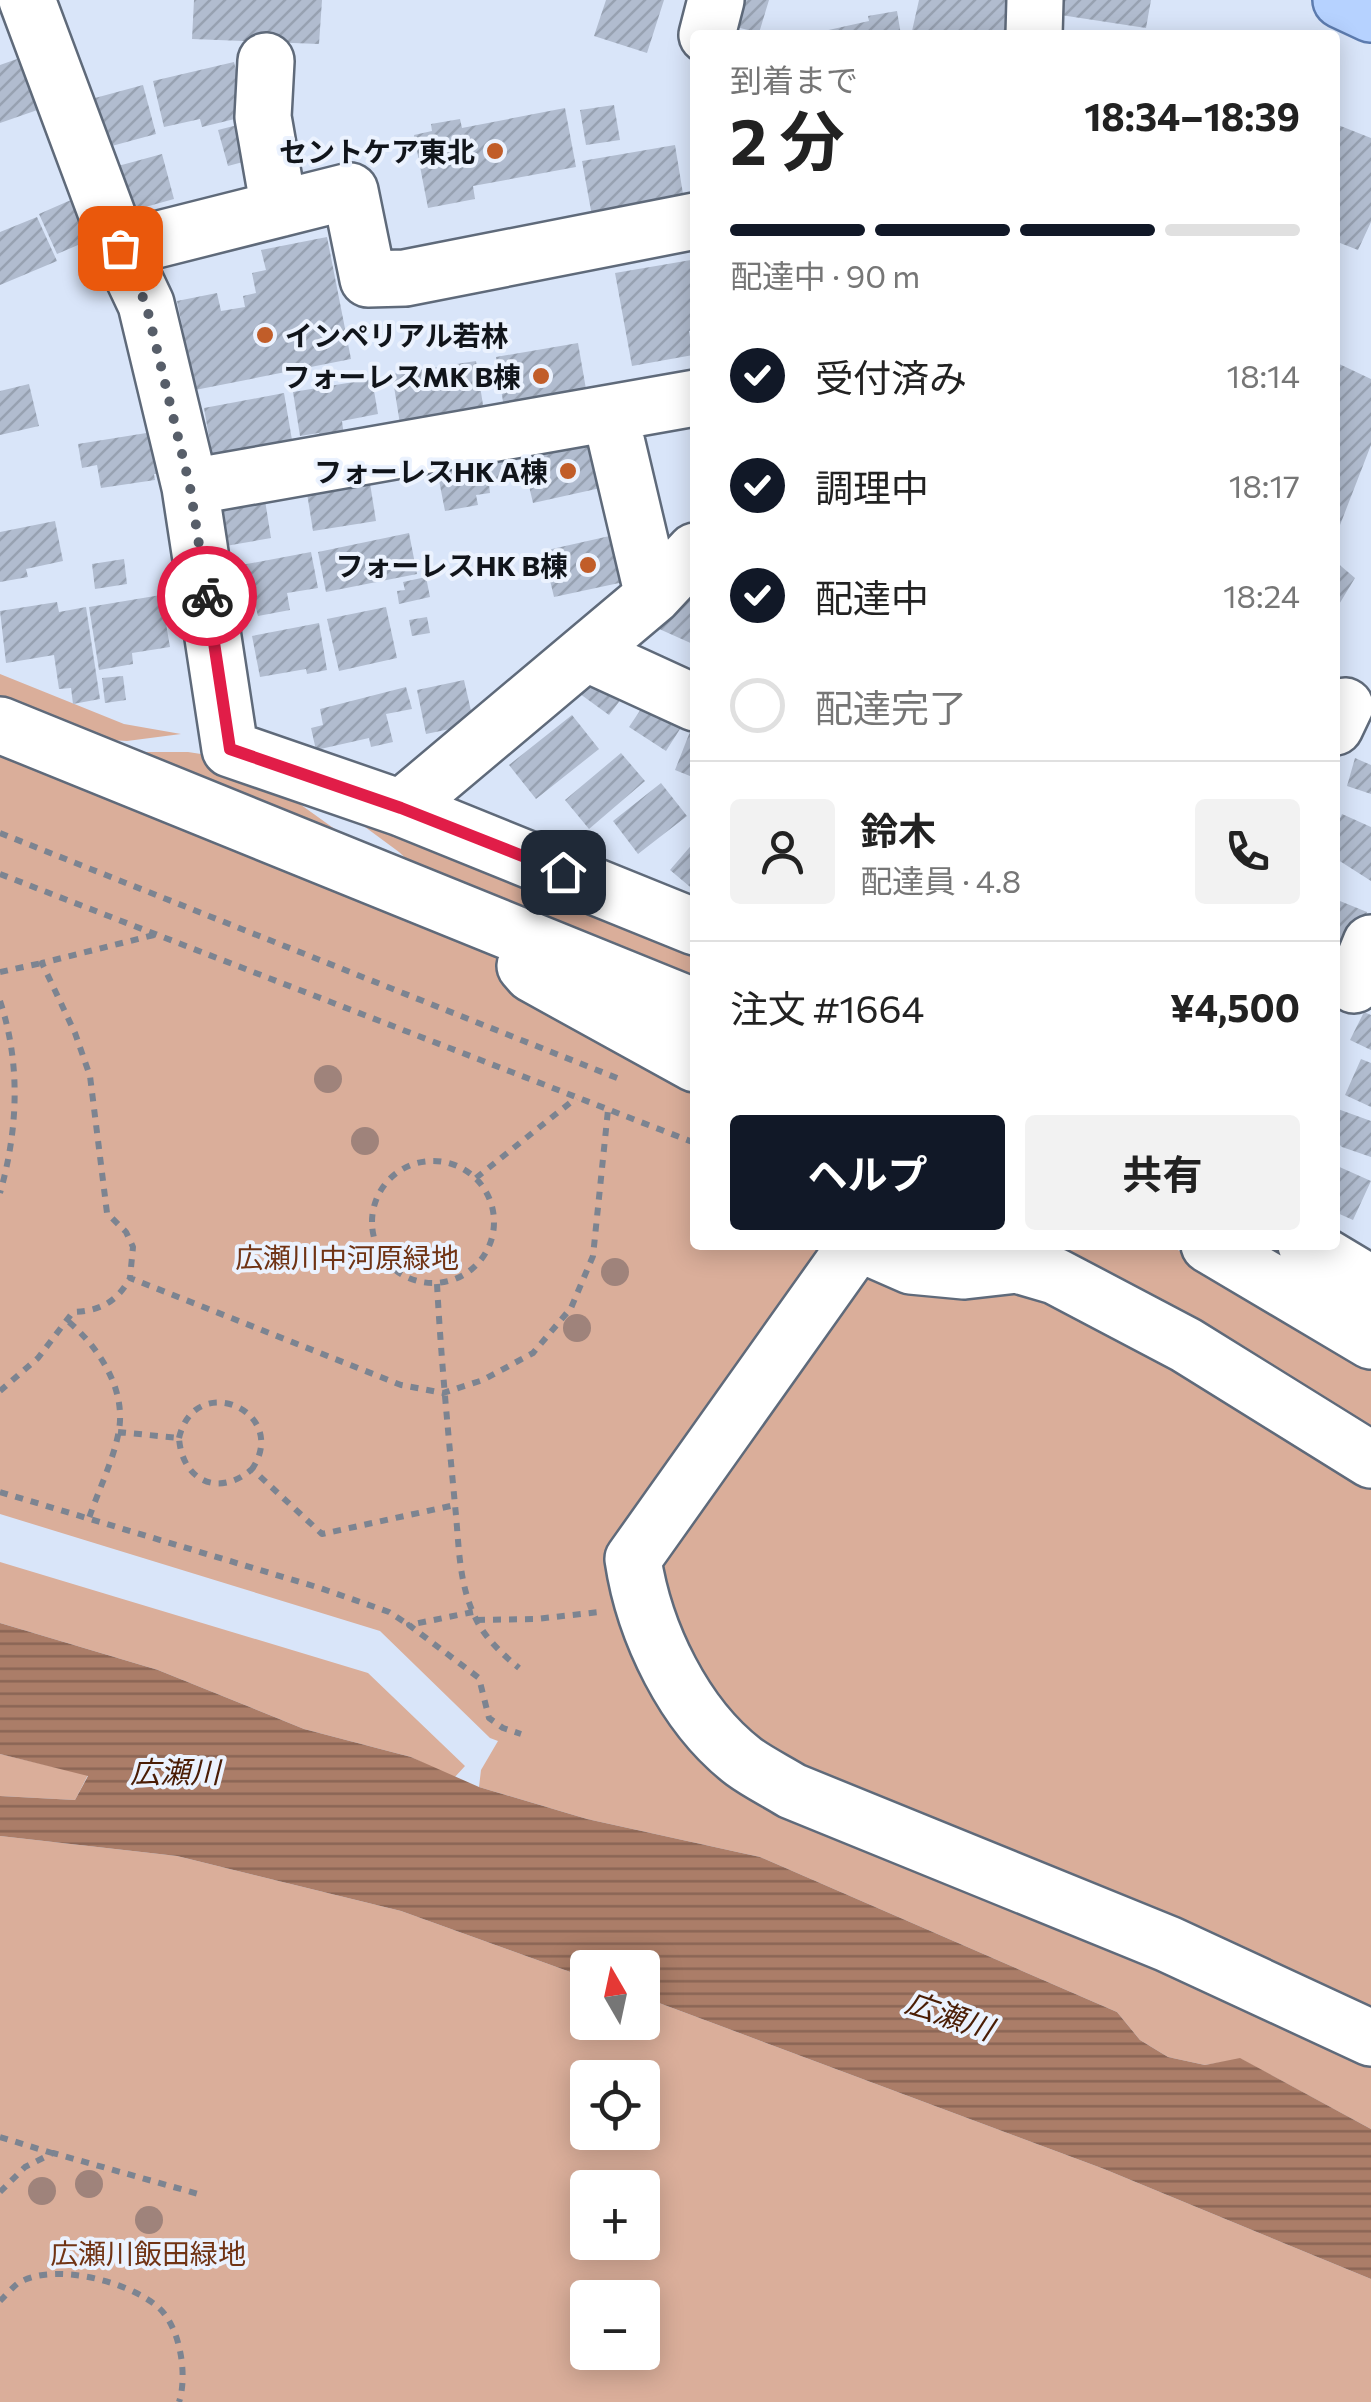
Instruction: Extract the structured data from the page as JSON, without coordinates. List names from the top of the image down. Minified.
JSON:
{"water":["広瀬川"],"parks":["広瀬川中河原緑地","広瀬川飯田緑地"],"places":["セントケア東北","インペリアル若林","フォーレスMK B棟","フォーレスHK A棟","フォーレスHK B棟"],"north":"top","page":{"heading":["2 分","到着まで","18:34–18:39"],"panel":["鈴木","配達員 · 4.8","注文 #1664","¥4,500"],"bar":"配達中 · 90 m","list":[["受付済み","18:14"],["調理中","18:17"],["配達中","18:24"],"配達完了"],"buttons":["ヘルプ","共有"],"map_buttons":["+","−"]}}
